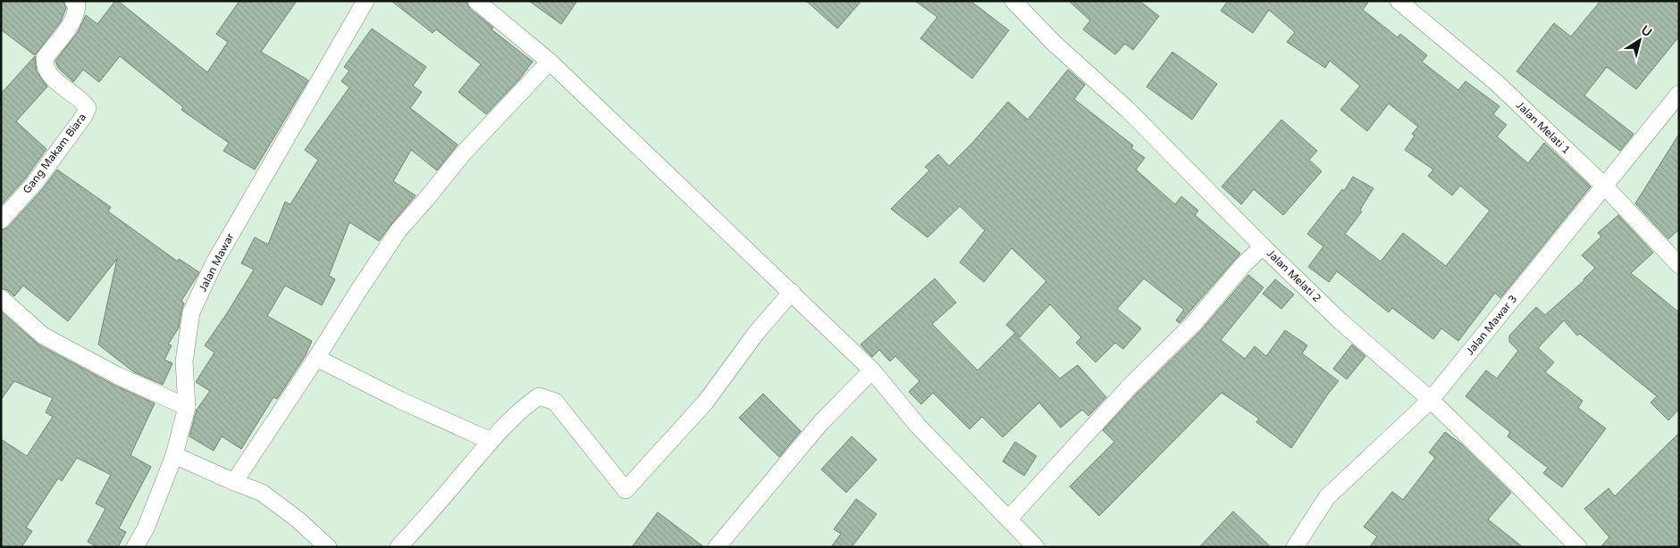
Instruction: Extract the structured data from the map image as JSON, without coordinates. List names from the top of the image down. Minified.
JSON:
{"streets":{"street":["Jalan Melati 1","Gang Makam Biara","Jalan Mawar","Jalan Melati 2","Jalan Mawar 3"]},"crossings":[["Jalan Melati 1","Jalan Mawar 3"],["Jalan Melati 2","Jalan Mawar 3"]],"north":"top right"}
